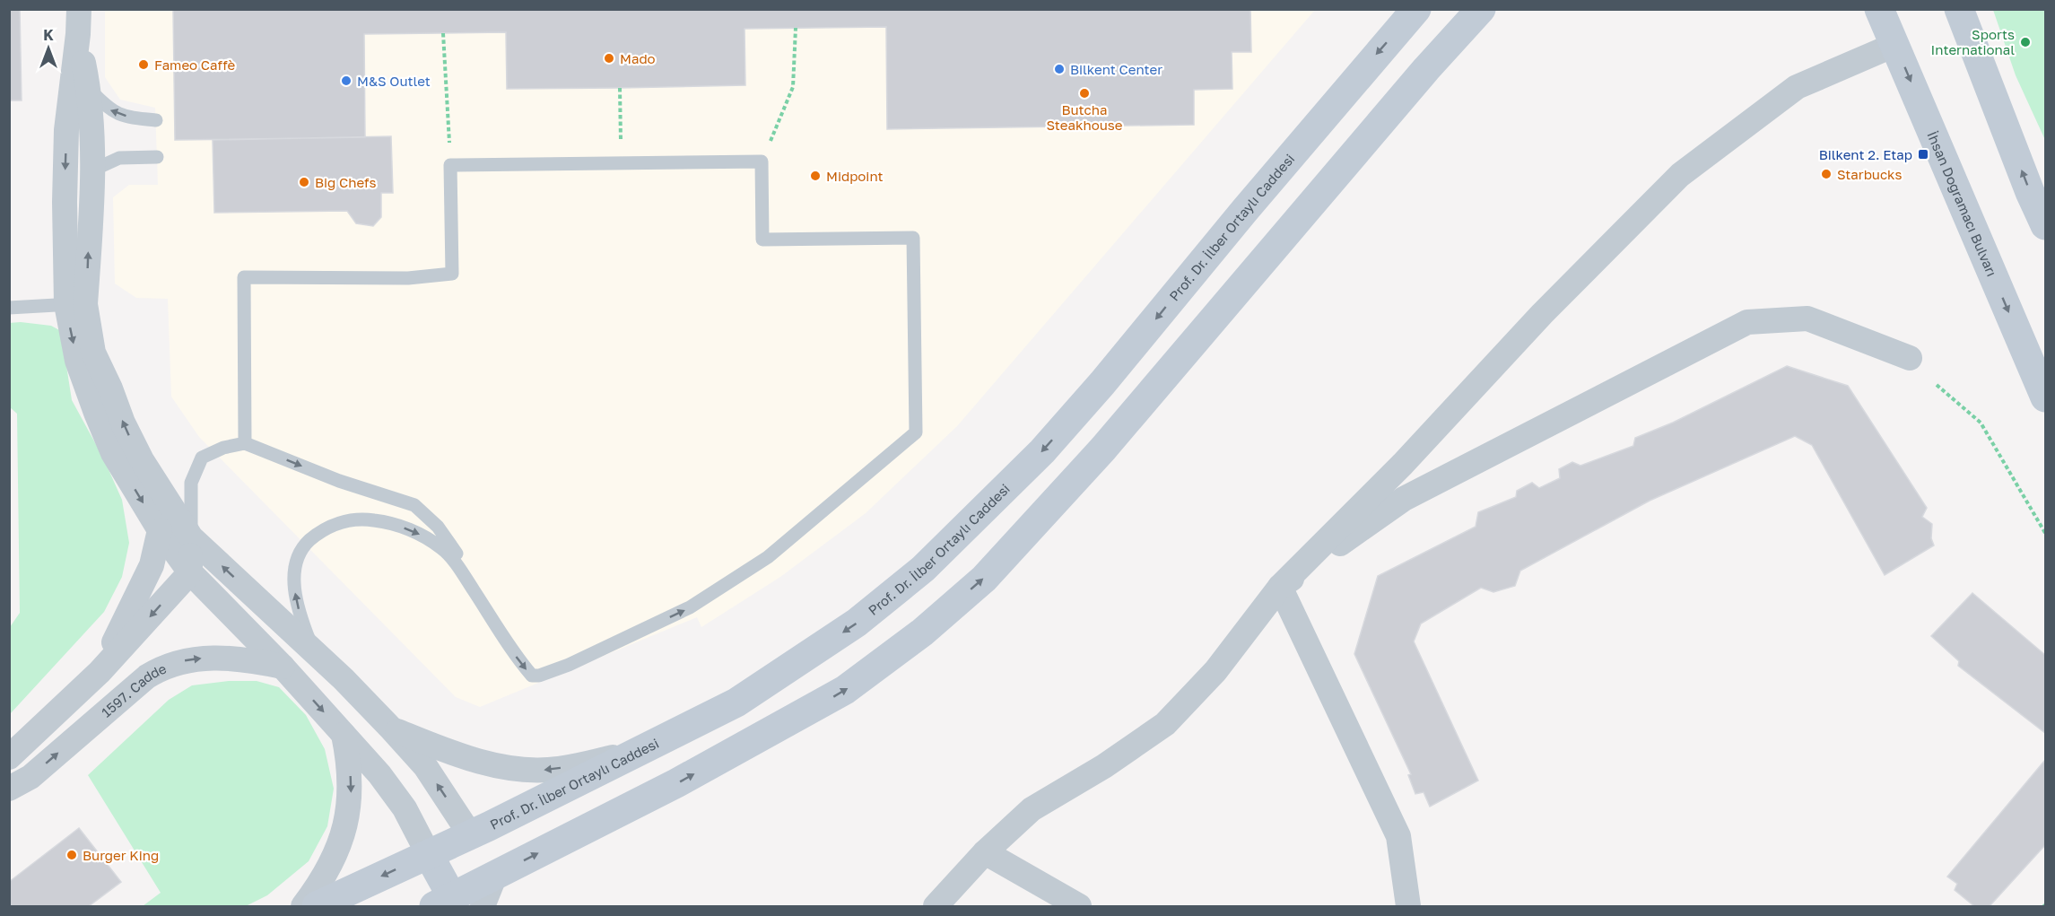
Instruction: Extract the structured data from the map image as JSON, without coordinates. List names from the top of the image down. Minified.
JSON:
{"streets":{"street":["İhsan Doğramacı Bulvarı","Prof. Dr. İlber Ortaylı Caddesi","1597. Cadde"]},"places":{"other":["Sports International","Mado","Fameo Caffè","Bilkent Center","M&S Outlet","Butcha Steakhouse","Starbucks","Midpoint","Big Chefs","Burger King"],"transit":["Bilkent 2. Etap"]},"north":"top"}
